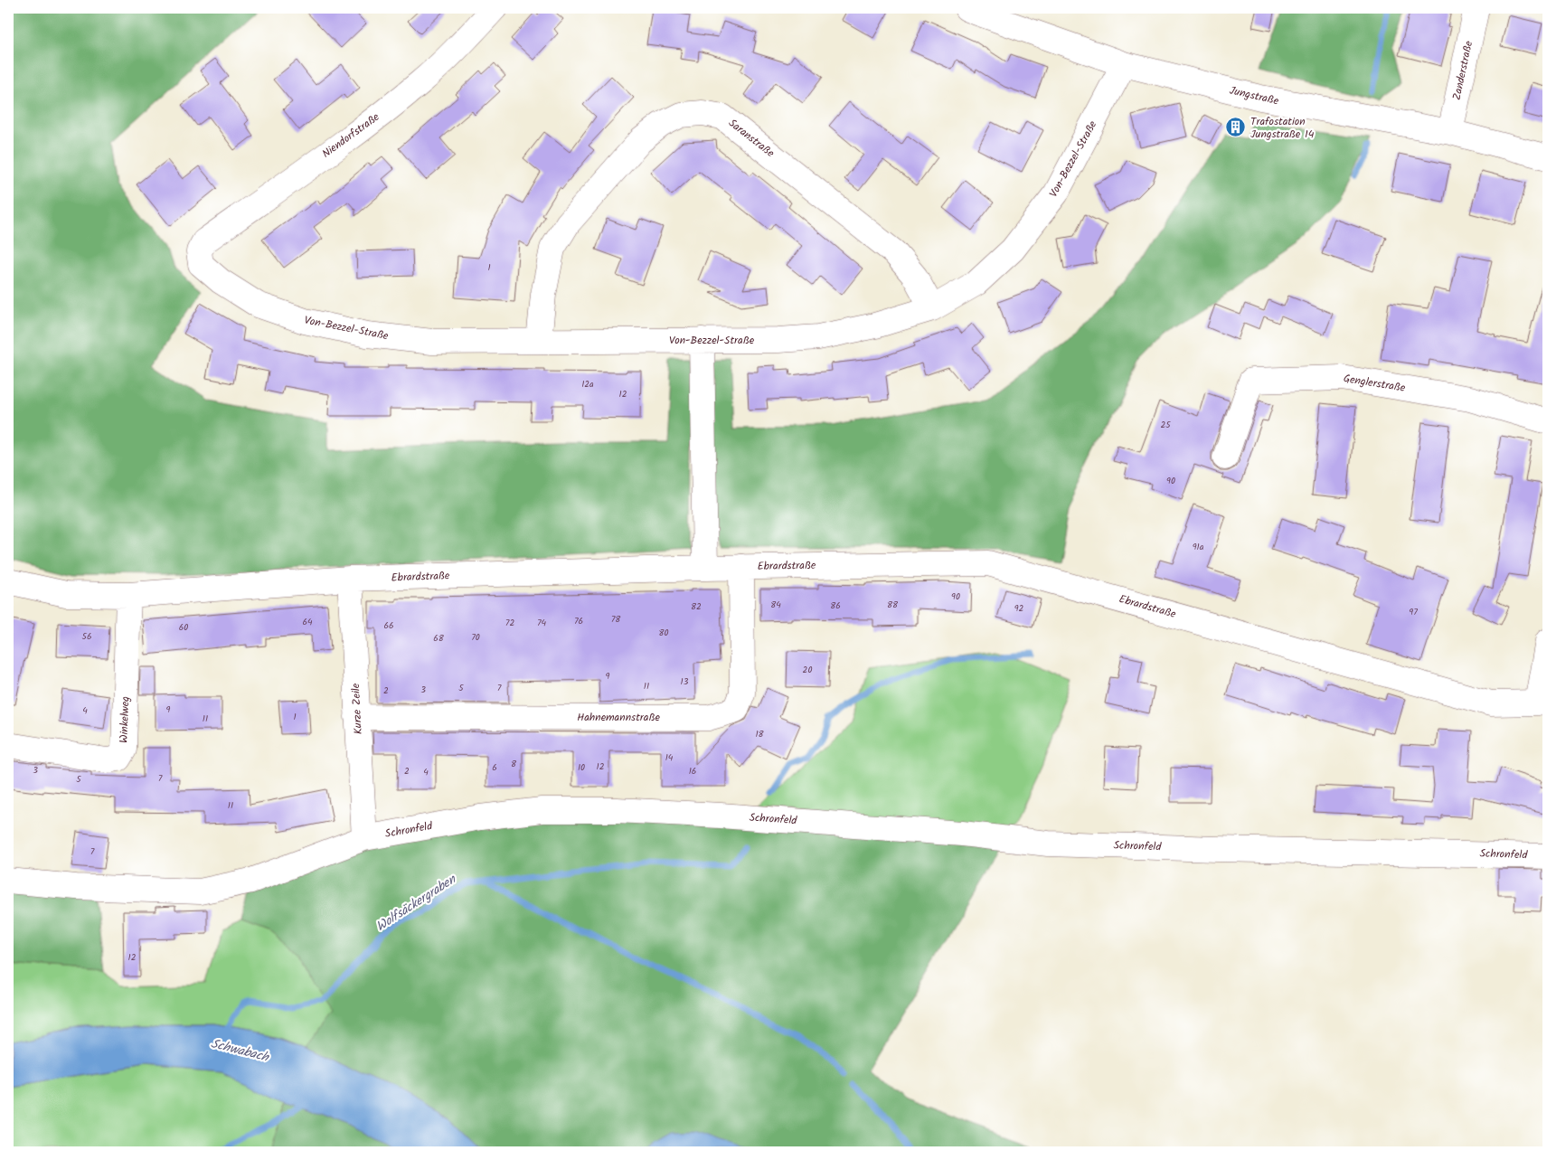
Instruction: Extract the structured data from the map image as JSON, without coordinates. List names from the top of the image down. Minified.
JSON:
{"streets":{"street":["Zanderstraße","Jungstraße","Niendorfstraße","Saranstraße","Von-Bezzel-Straße","Genglerstraße","Ebrardstraße","Kurze Zeile","Hahnemannstraße","Winkelweg","Schronfeld"]},"crossings":[["Zanderstraße","Jungstraße"],["Jungstraße","Von-Bezzel-Straße"],["Niendorfstraße","Von-Bezzel-Straße"],["Saranstraße","Von-Bezzel-Straße"],["Ebrardstraße","Kurze Zeile"],["Ebrardstraße","Hahnemannstraße"],["Ebrardstraße","Winkelweg"],["Kurze Zeile","Hahnemannstraße"],["Kurze Zeile","Schronfeld"]],"water":["Wolfsäckergraben","Schwabach"],"places":{"building":["Trafostation Jungstraße 14"]},"house_numbers":["1","12a","12","25","90","91a","90","84","88","86","82","92","97","78","76","64","72","74","66","60","80","56","70","68","20","9","13","11","5","7","3","2","9","4","1","11","18","14","8","12","6","10","3","2","16","4","7","5","11","7","12"]}
